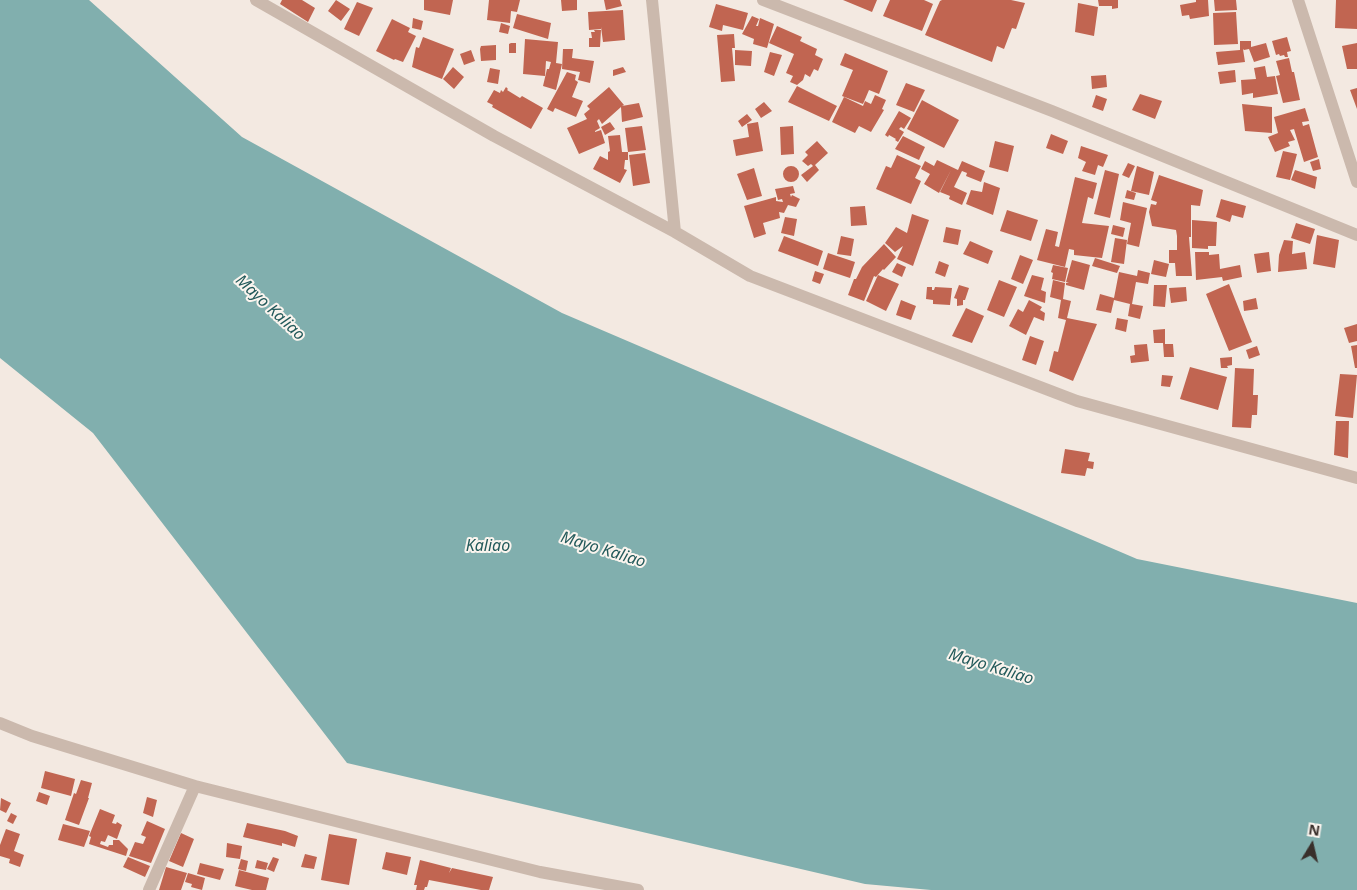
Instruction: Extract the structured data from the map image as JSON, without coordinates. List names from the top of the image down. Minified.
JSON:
{"water":["Mayo Kaliao","Kaliao"],"north":"top"}
